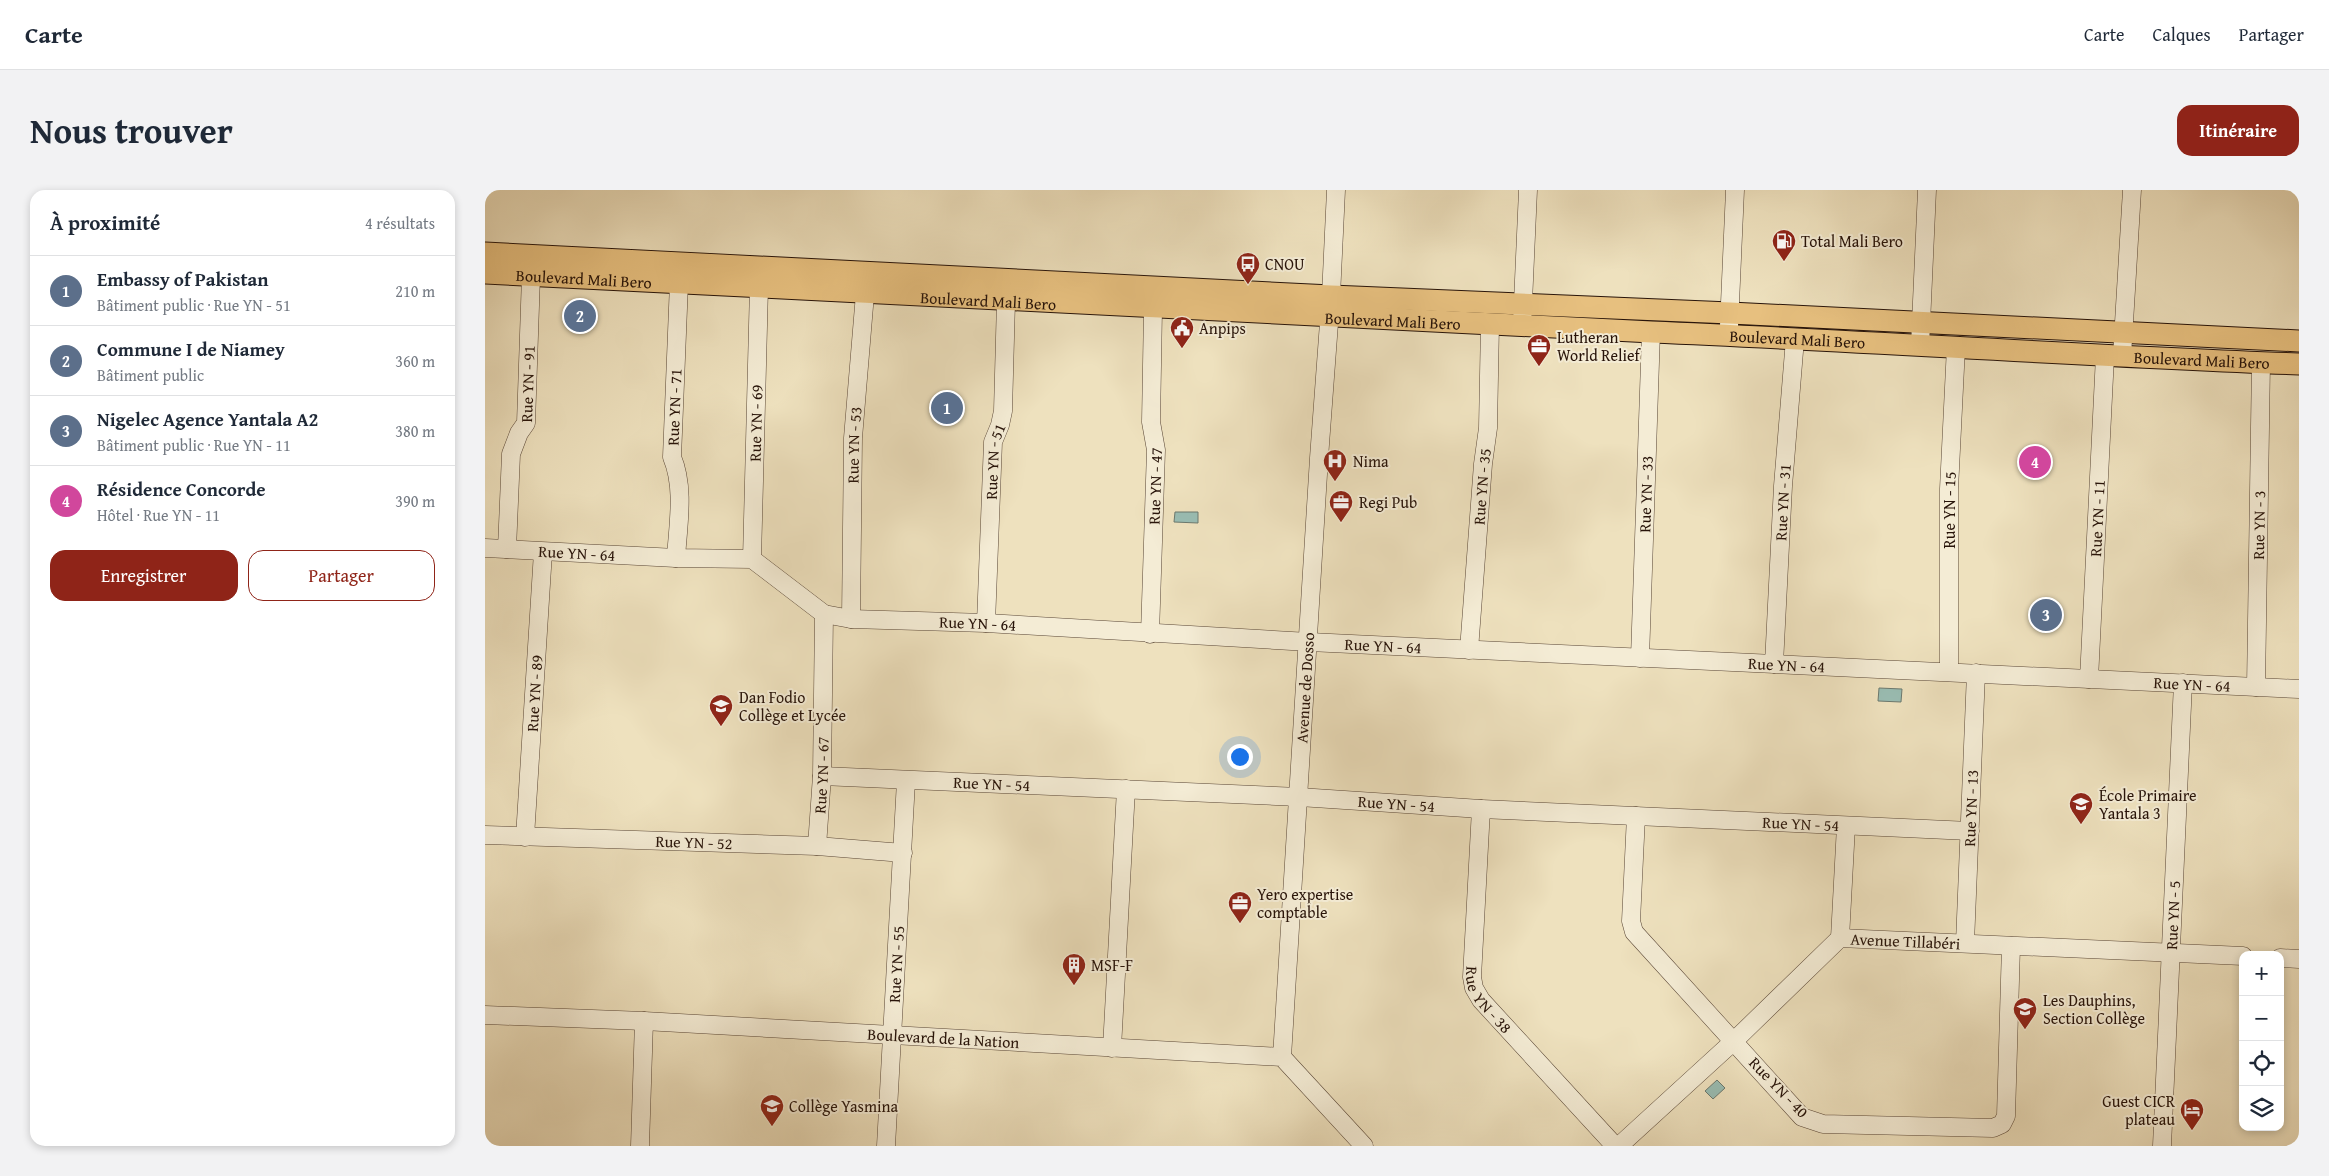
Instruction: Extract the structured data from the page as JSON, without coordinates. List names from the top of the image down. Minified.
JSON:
{"streets":{"main road":["Boulevard Mali Bero"],"street":["Rue YN - 91","Rue YN - 71","Rue YN - 69","Rue YN - 53","Rue YN - 51","Rue YN - 47","Rue YN - 35","Rue YN - 33","Rue YN - 31","Rue YN - 15","Rue YN - 11","Rue YN - 3","Rue YN - 64","Avenue de Dosso","Rue YN - 89","Rue YN - 67","Rue YN - 54","Rue YN - 13","Rue YN - 52","Rue YN - 5","Avenue Tillabéri","Rue YN - 55","Rue YN - 38","Boulevard de la Nation","Rue YN - 40"]},"crossings":[["Boulevard Mali Bero","Rue YN - 91"],["Boulevard Mali Bero","Rue YN - 71"],["Boulevard Mali Bero","Rue YN - 69"],["Boulevard Mali Bero","Rue YN - 53"],["Boulevard Mali Bero","Rue YN - 51"],["Boulevard Mali Bero","Rue YN - 47"],["Boulevard Mali Bero","Rue YN - 35"],["Boulevard Mali Bero","Rue YN - 33"],["Boulevard Mali Bero","Rue YN - 31"],["Boulevard Mali Bero","Rue YN - 15"],["Boulevard Mali Bero","Rue YN - 11"],["Boulevard Mali Bero","Rue YN - 3"],["Boulevard Mali Bero","Avenue de Dosso"],["Rue YN - 91","Rue YN - 64"],["Rue YN - 71","Rue YN - 64"],["Rue YN - 69","Rue YN - 64"],["Rue YN - 53","Rue YN - 64"],["Rue YN - 51","Rue YN - 64"],["Rue YN - 47","Rue YN - 64"],["Rue YN - 35","Rue YN - 64"],["Rue YN - 33","Rue YN - 64"],["Rue YN - 31","Rue YN - 64"],["Rue YN - 15","Rue YN - 64"],["Rue YN - 11","Rue YN - 64"],["Rue YN - 3","Rue YN - 64"],["Rue YN - 64","Avenue de Dosso"],["Rue YN - 64","Rue YN - 89"],["Rue YN - 64","Rue YN - 67"],["Rue YN - 64","Rue YN - 13"],["Rue YN - 64","Rue YN - 5"],["Avenue de Dosso","Rue YN - 54"],["Avenue de Dosso","Boulevard de la Nation"],["Rue YN - 89","Rue YN - 52"],["Rue YN - 67","Rue YN - 54"],["Rue YN - 67","Rue YN - 52"],["Rue YN - 54","Rue YN - 13"],["Rue YN - 54","Rue YN - 55"],["Rue YN - 54","Rue YN - 38"],["Rue YN - 54","Rue YN - 40"],["Rue YN - 13","Avenue Tillabéri"],["Rue YN - 52","Rue YN - 55"],["Rue YN - 5","Avenue Tillabéri"],["Avenue Tillabéri","Rue YN - 40"],["Rue YN - 55","Boulevard de la Nation"]],"places":{"fuel station":["Total Mali Bero"],"bus stop":["CNOU"],"public building":["Anpips"],"office":["Lutheran World Relief","Regi Pub","Yero expertise comptable"],"hospital":["Nima"],"school or university":["Dan Fodio Collège et Lycée","École Primaire Yantala 3","Les Dauphins, Section Collège","Collège Yasmina"],"building":["MSF-F"],"hotel":["Guest CICR plateau"]},"page":{"header":"Carte","nav":["Carte","Calques","Partager"],"title":"Nous trouver","buttons":["Itinéraire",["Enregistrer","Partager"]],"heading":["À proximité","4 résultats"],"list":[{"mark":"1","name":"Embassy of Pakistan","note":"Bâtiment public · Rue YN - 51","value":"210 m"},{"mark":"2","name":"Commune I de Niamey","note":"Bâtiment public","value":"360 m"},{"mark":"3","name":"Nigelec Agence Yantala A2","note":"Bâtiment public · Rue YN - 11","value":"380 m"},{"mark":"4","name":"Résidence Concorde","note":"Hôtel · Rue YN - 11","value":"390 m"}],"pins":["2","1","4","3"],"map_buttons":["+","−"]}}
